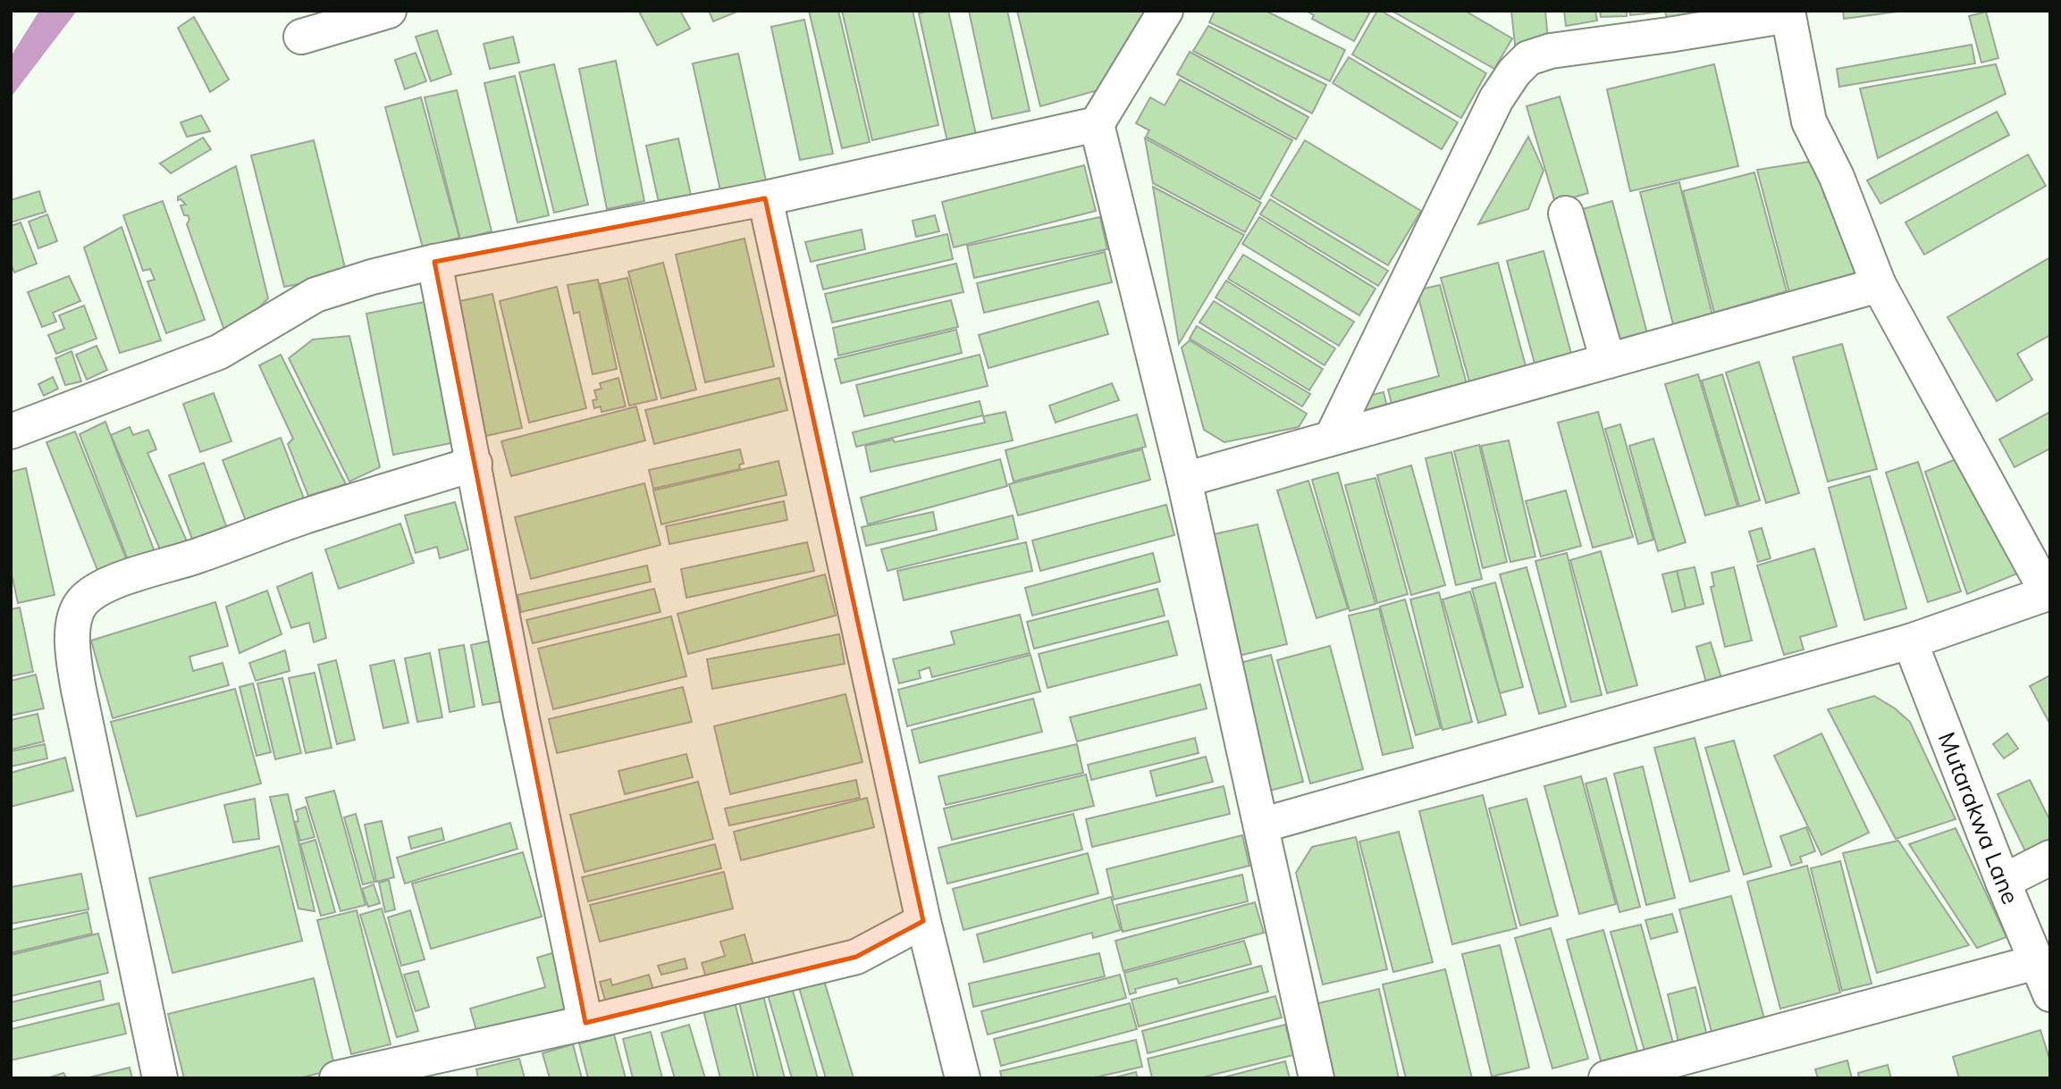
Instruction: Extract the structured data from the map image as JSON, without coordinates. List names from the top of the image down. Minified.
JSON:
{"streets":{"street":["Mutarakwa Lane"]}}
